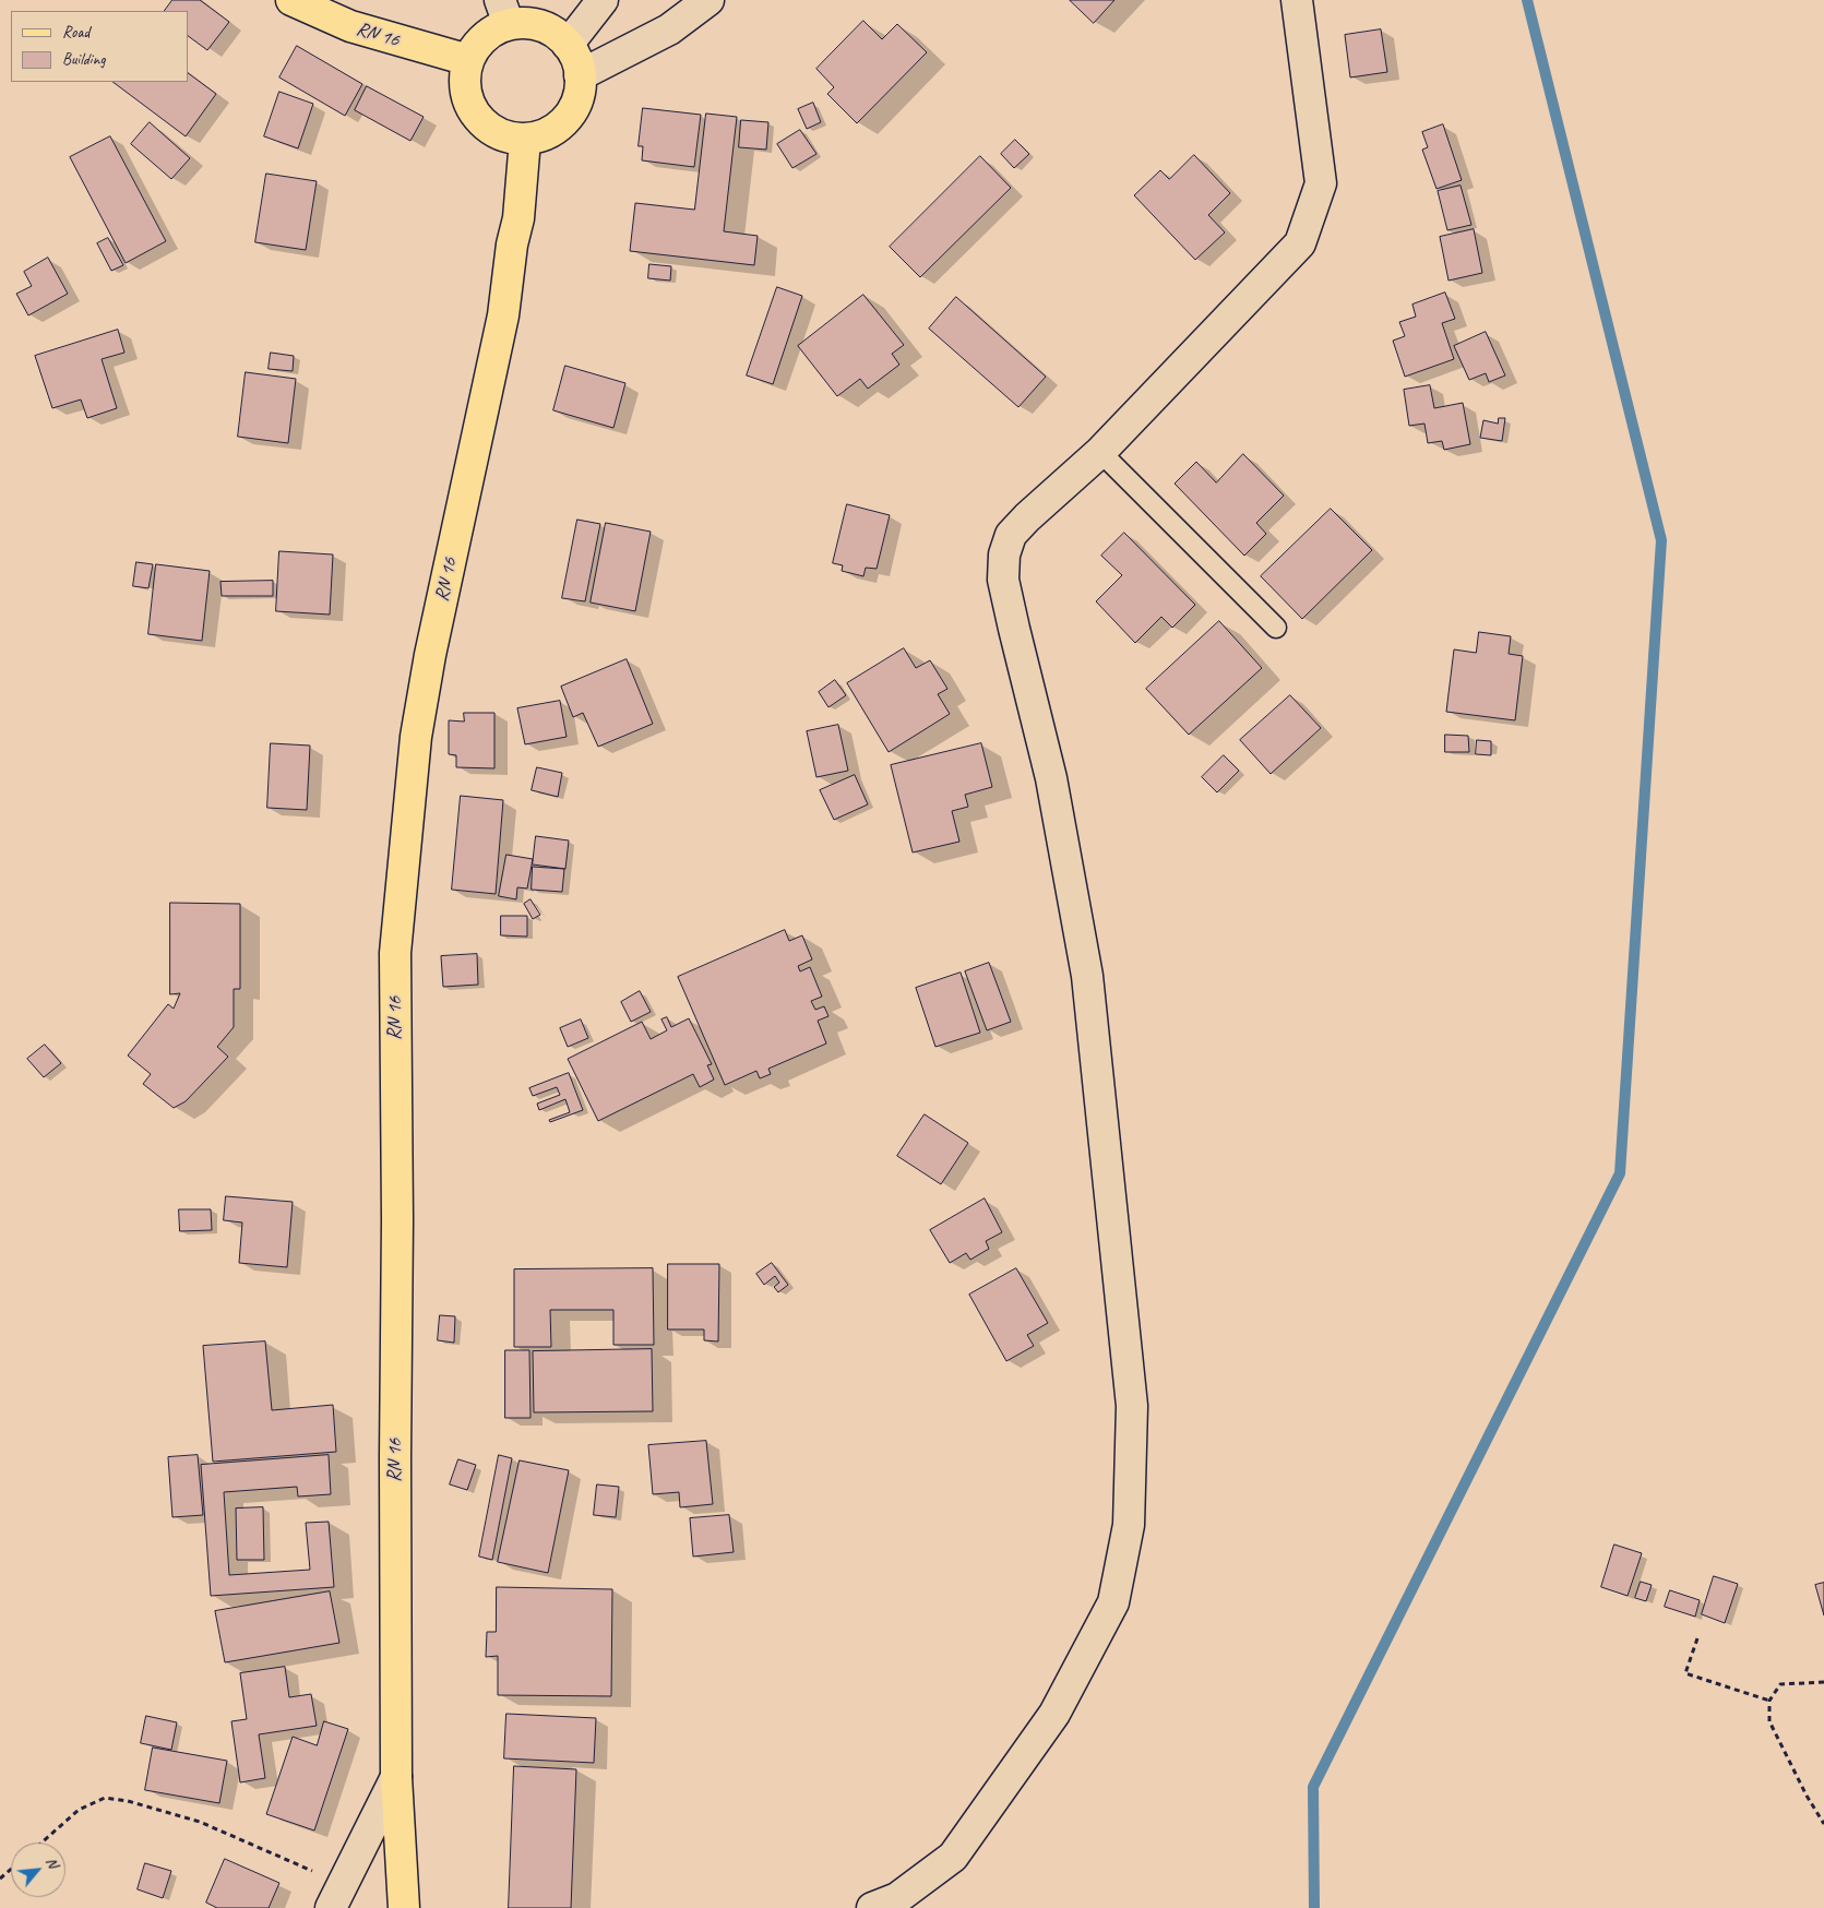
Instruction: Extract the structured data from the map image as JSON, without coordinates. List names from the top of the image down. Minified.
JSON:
{"streets":{"main road":["RN 16"]},"legend":["Road","Building"],"north":"top right"}
